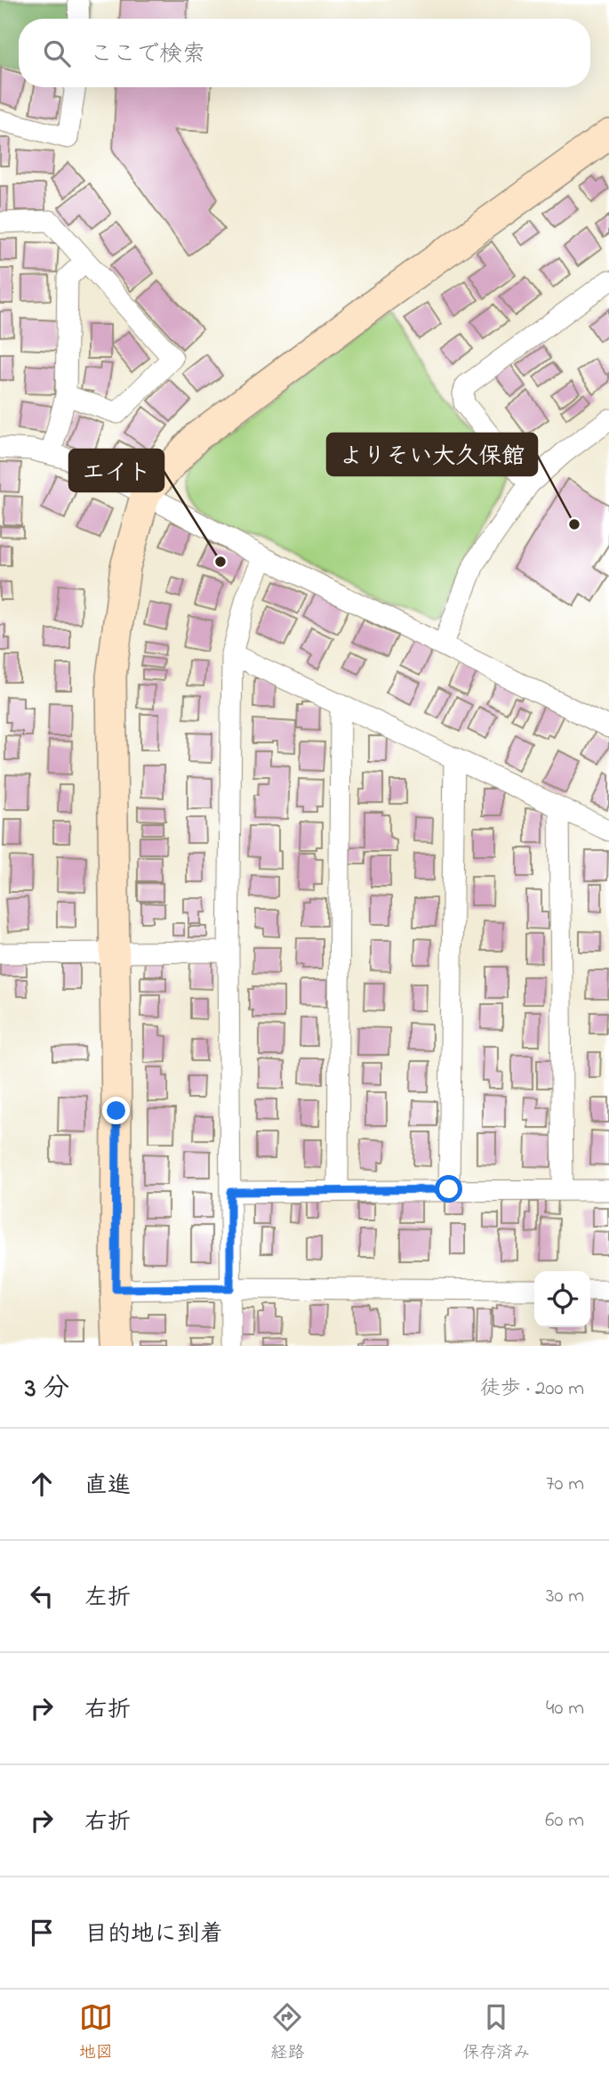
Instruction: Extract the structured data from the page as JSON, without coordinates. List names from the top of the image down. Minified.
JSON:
{"places":["よりそい大久保館","エイト"],"page":{"search":"ここで検索","heading":["3 分","徒歩 · 200 m"],"list":[["直進","70 m"],["左折","30 m"],["右折","40 m"],["右折","60 m"],"目的地に到着"],"nav":["地図","経路","保存済み"]}}
